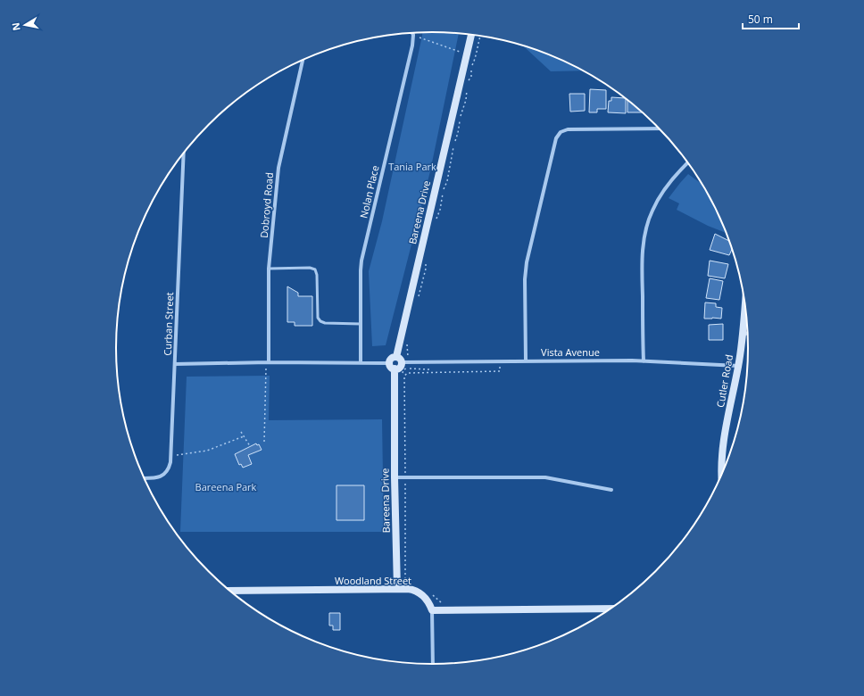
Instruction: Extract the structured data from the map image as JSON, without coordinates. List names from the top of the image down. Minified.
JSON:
{"streets":{"street":["Nolan Place","Dobroyd Road","Bareena Drive","Curban Street","Vista Avenue","Cutler Road","Woodland Street"]},"crossings":[["Bareena Drive","Vista Avenue"],["Bareena Drive","Woodland Street"],["Vista Avenue","Cutler Road"]],"parks":["Tania Park","Bareena Park"],"scale_bar":"50 m","north":"left"}
